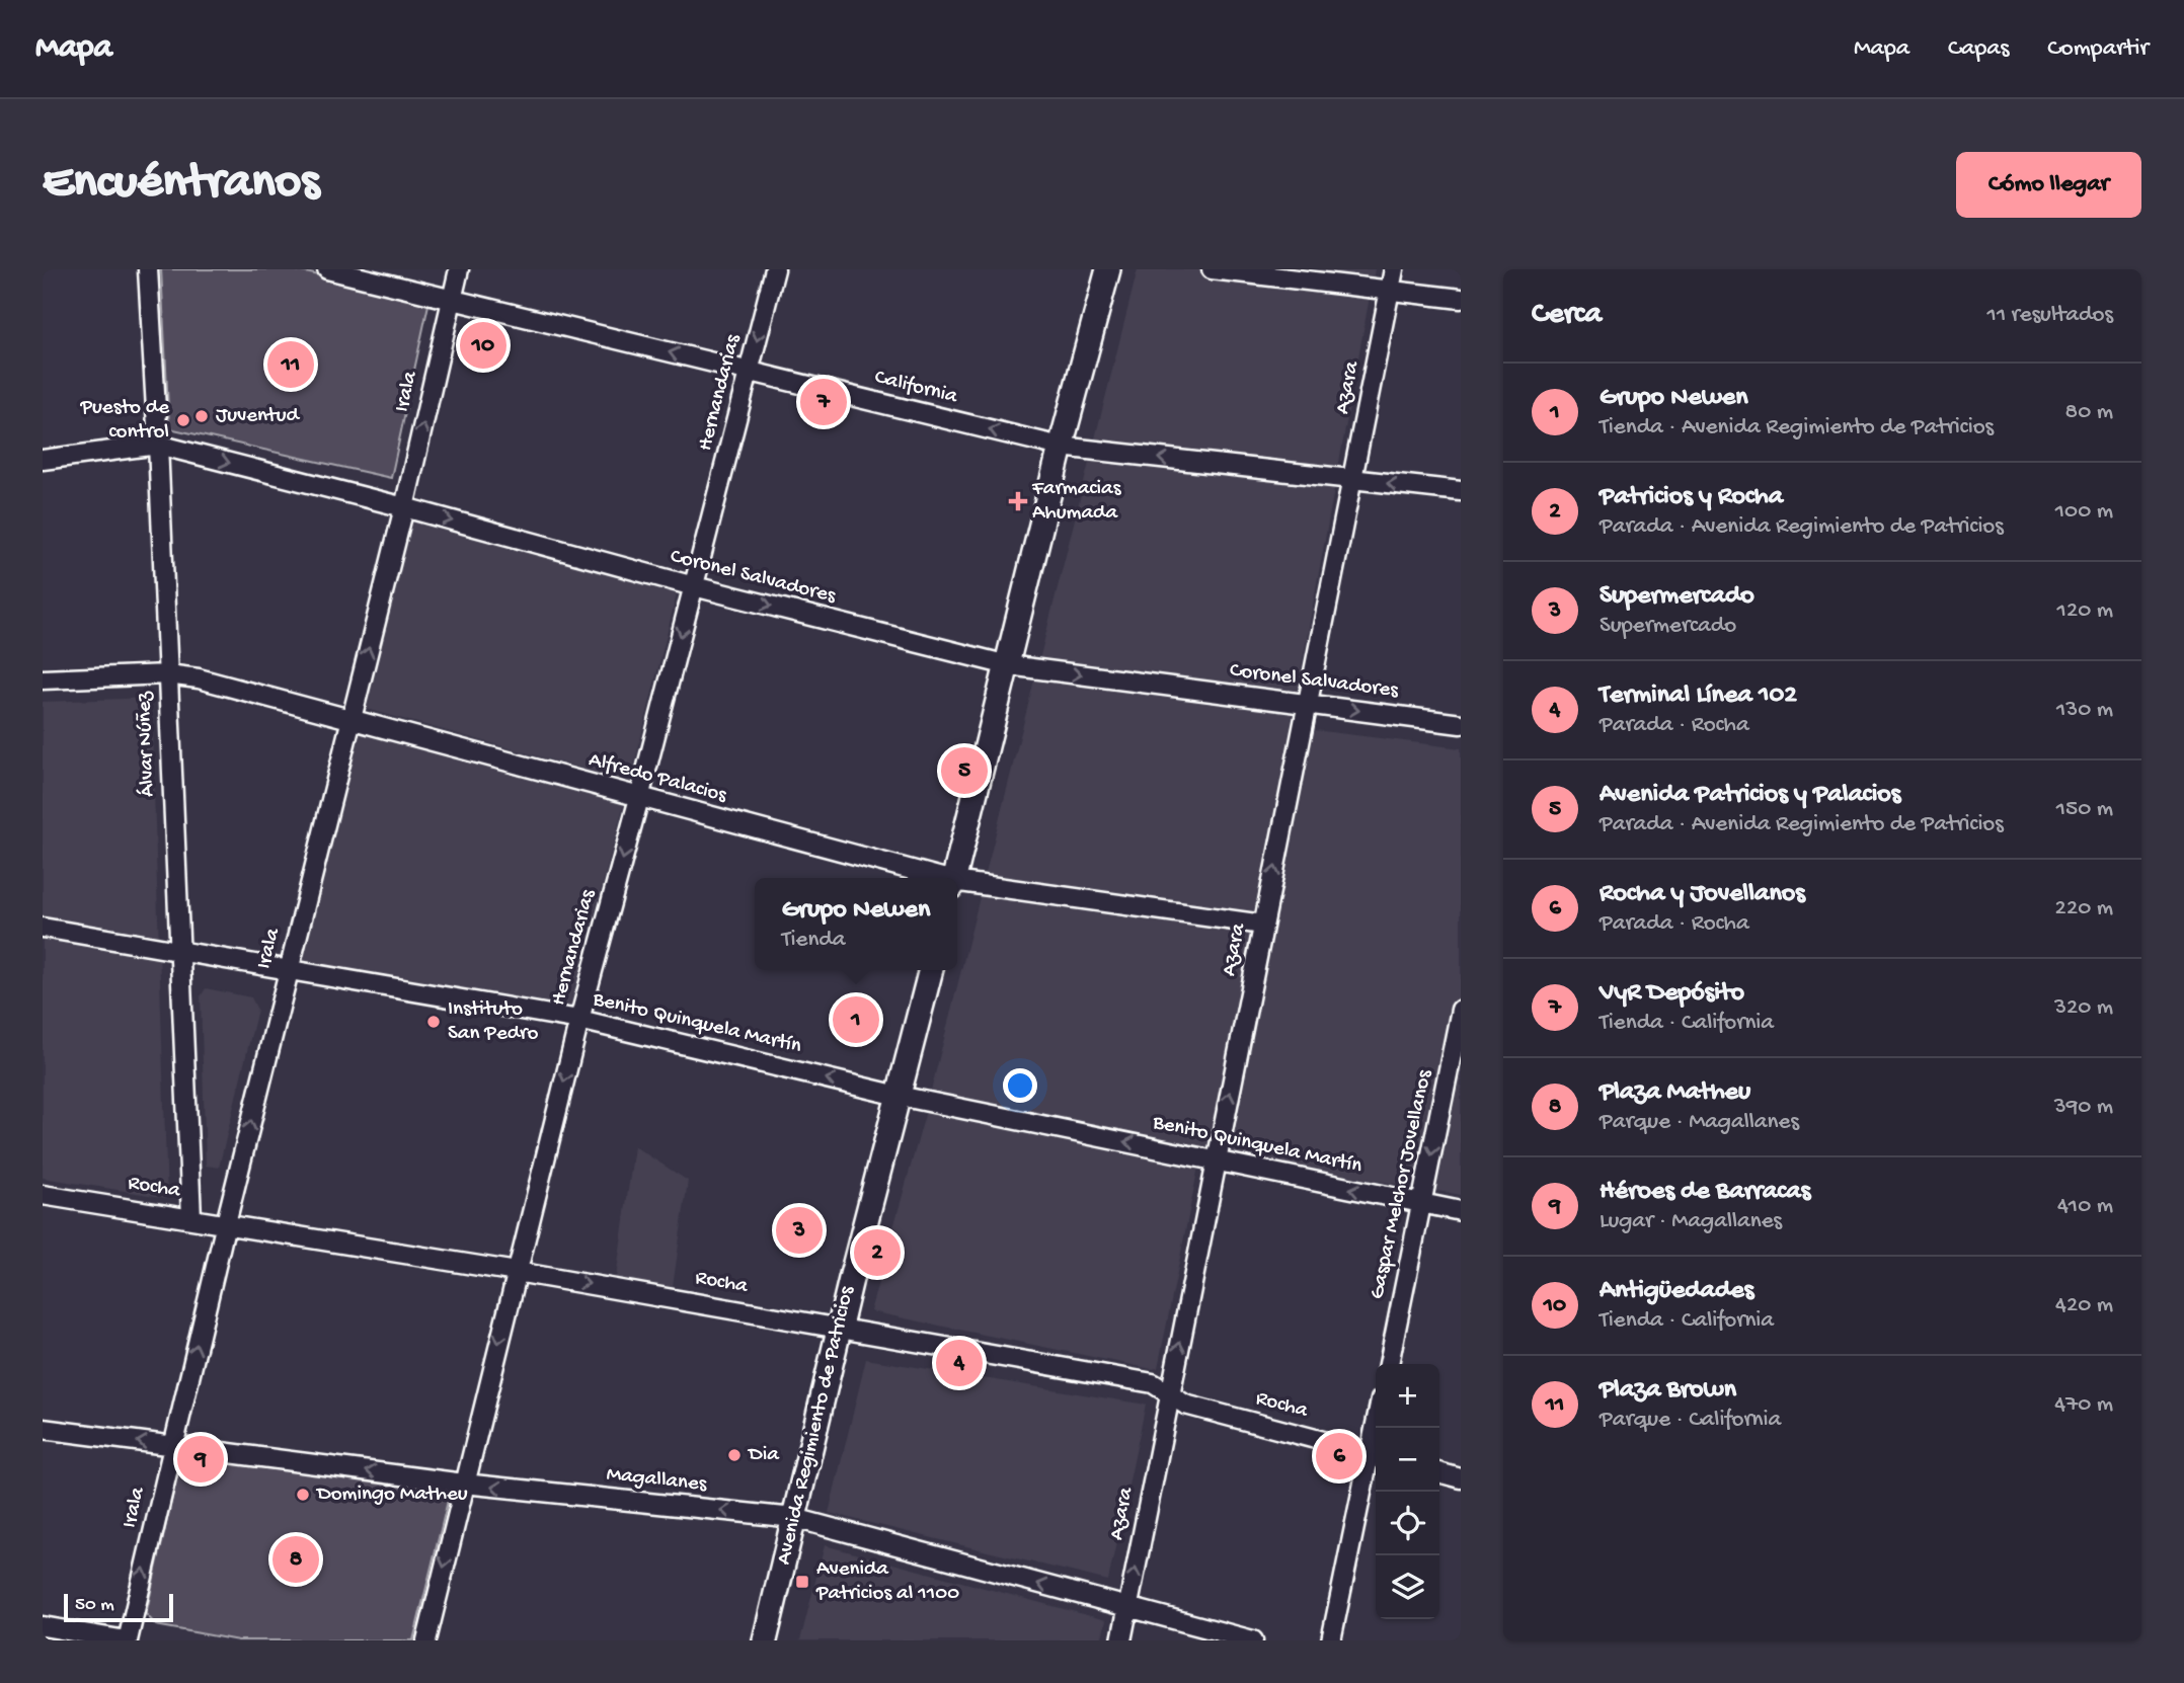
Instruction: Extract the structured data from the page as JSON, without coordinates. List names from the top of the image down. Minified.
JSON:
{"streets":{"main road":["Avenida Regimiento de Patricios"],"street":["California","Azara","Irala","Hernandarias","Coronel Salvadores","Álvar Núñez","Alfredo Palacios","Benito Quinquela Martín","Gaspar Melchor Jovellanos","Rocha","Magallanes"]},"crossings":[["California","Azara"],["California","Irala"],["California","Hernandarias"],["Azara","Coronel Salvadores"],["Azara","Alfredo Palacios"],["Azara","Benito Quinquela Martín"],["Azara","Rocha"],["Azara","Magallanes"],["Irala","Coronel Salvadores"],["Irala","Alfredo Palacios"],["Irala","Benito Quinquela Martín"],["Irala","Rocha"],["Irala","Magallanes"],["Hernandarias","Coronel Salvadores"],["Hernandarias","Alfredo Palacios"],["Hernandarias","Benito Quinquela Martín"],["Hernandarias","Rocha"],["Hernandarias","Magallanes"],["Coronel Salvadores","Álvar Núñez"],["Álvar Núñez","Alfredo Palacios"],["Álvar Núñez","Benito Quinquela Martín"],["Álvar Núñez","Rocha"],["Benito Quinquela Martín","Gaspar Melchor Jovellanos"],["Benito Quinquela Martín","Avenida Regimiento de Patricios"],["Rocha","Avenida Regimiento de Patricios"],["Avenida Regimiento de Patricios","Magallanes"]],"one_way":["California","Azara","Irala","Hernandarias","Coronel Salvadores","Benito Quinquela Martín","Gaspar Melchor Jovellanos","Magallanes"],"places":{"other":["Juventud","Puesto de control","Instituto San Pedro","Dia","Domingo Matheu"],"health":["Farmacias Ahumada"],"transit":["Avenida Patricios al 1100"]},"scale_bar":"50 m","page":{"header":"Mapa","nav":["Mapa","Capas","Compartir"],"buttons":"Cómo llegar","title":"Encuéntranos","heading":["Cerca","11 resultados"],"pins":["10","11","7","5","1","3","2","4","6","9","8"],"list":[{"mark":"1","name":"Grupo Newen","note":"Tienda · Avenida Regimiento de Patricios","value":"80 m"},{"mark":"2","name":"Patricios y Rocha","note":"Parada · Avenida Regimiento de Patricios","value":"100 m"},{"mark":"3","name":"Supermercado","note":"Supermercado","value":"120 m"},{"mark":"4","name":"Terminal Línea 102","note":"Parada · Rocha","value":"130 m"},{"mark":"5","name":"Avenida Patricios y Palacios","note":"Parada · Avenida Regimiento de Patricios","value":"150 m"},{"mark":"6","name":"Rocha y Jovellanos","note":"Parada · Rocha","value":"220 m"},{"mark":"7","name":"VyR Depósito","note":"Tienda · California","value":"320 m"},{"mark":"8","name":"Plaza Matheu","note":"Parque · Magallanes","value":"390 m"},{"mark":"9","name":"Héroes de Barracas","note":"Lugar · Magallanes","value":"410 m"},{"mark":"10","name":"Antigüedades","note":"Tienda · California","value":"420 m"},{"mark":"11","name":"Plaza Brown","note":"Parque · California","value":"470 m"}],"popup":["Grupo Newen","Tienda"],"map_buttons":["+","−"],"scale":"50 m"}}
